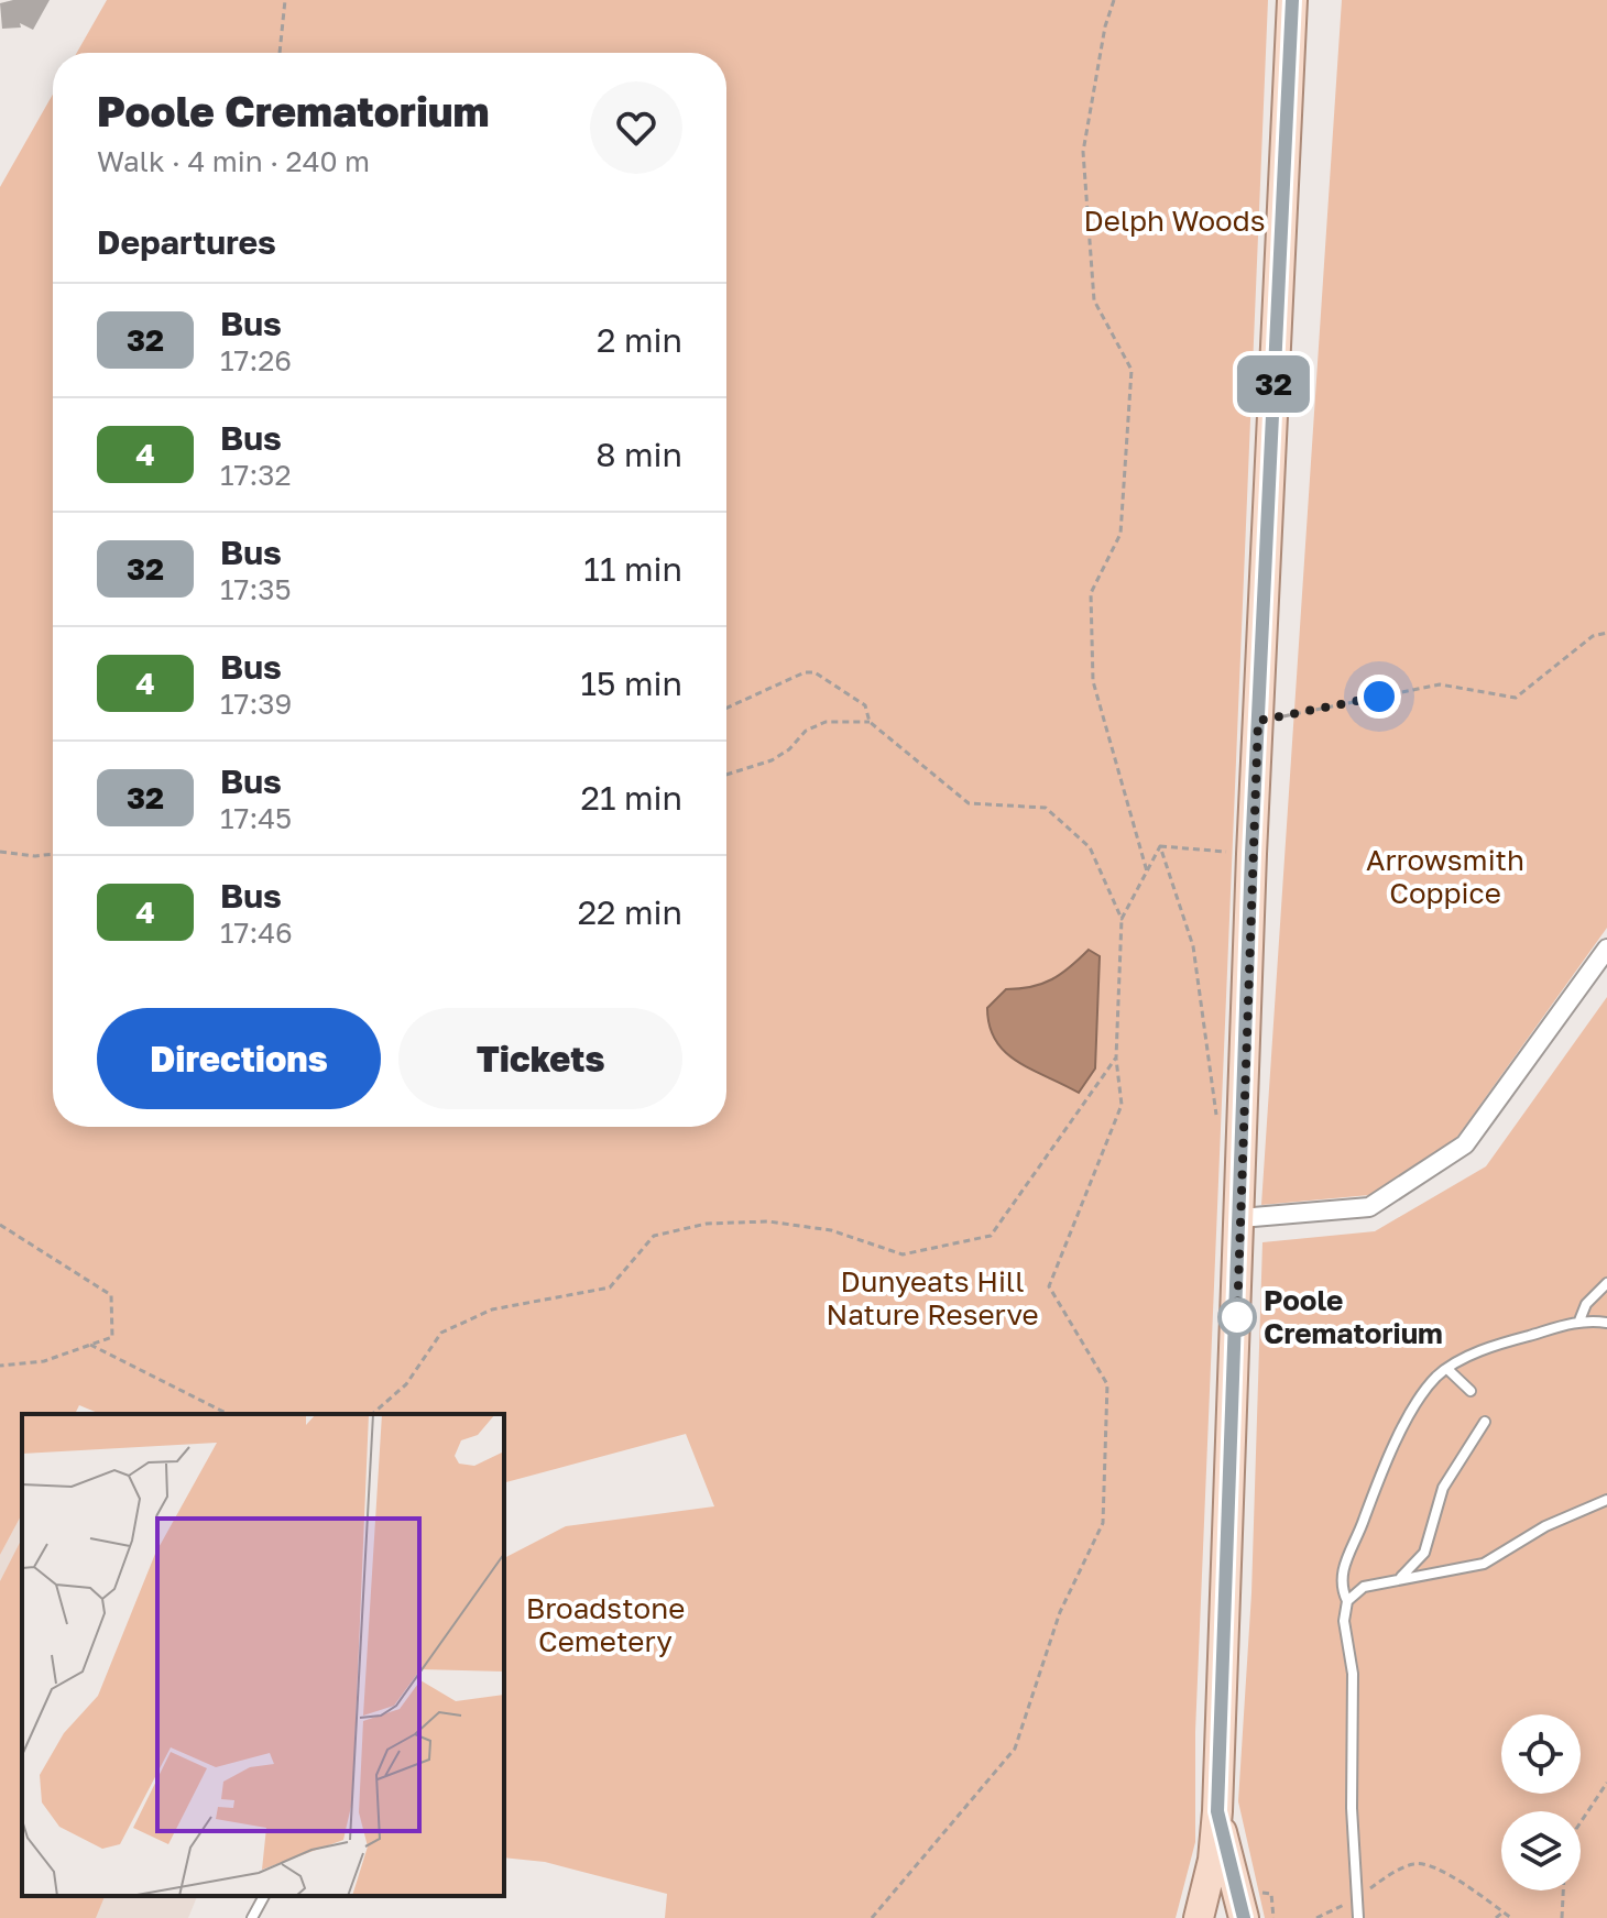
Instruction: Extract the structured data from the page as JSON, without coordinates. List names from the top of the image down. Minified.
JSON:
{"parks":["Delph Woods","Arrowsmith Coppice","Dunyeats Hill Nature Reserve","Broadstone Cemetery"],"places":["Poole Crematorium"],"lines":["bus line 32"],"page":{"on_map":"32","heading":[["Poole Crematorium","Walk · 4 min · 240 m"],"Departures"],"list":[{"mark":"32","name":"Bus","note":"17:26","value":"2 min"},{"mark":"4","name":"Bus","note":"17:32","value":"8 min"},{"mark":"32","name":"Bus","note":"17:35","value":"11 min"},{"mark":"4","name":"Bus","note":"17:39","value":"15 min"},{"mark":"32","name":"Bus","note":"17:45","value":"21 min"},{"mark":"4","name":"Bus","note":"17:46","value":"22 min"}],"buttons":["Directions","Tickets"]}}
